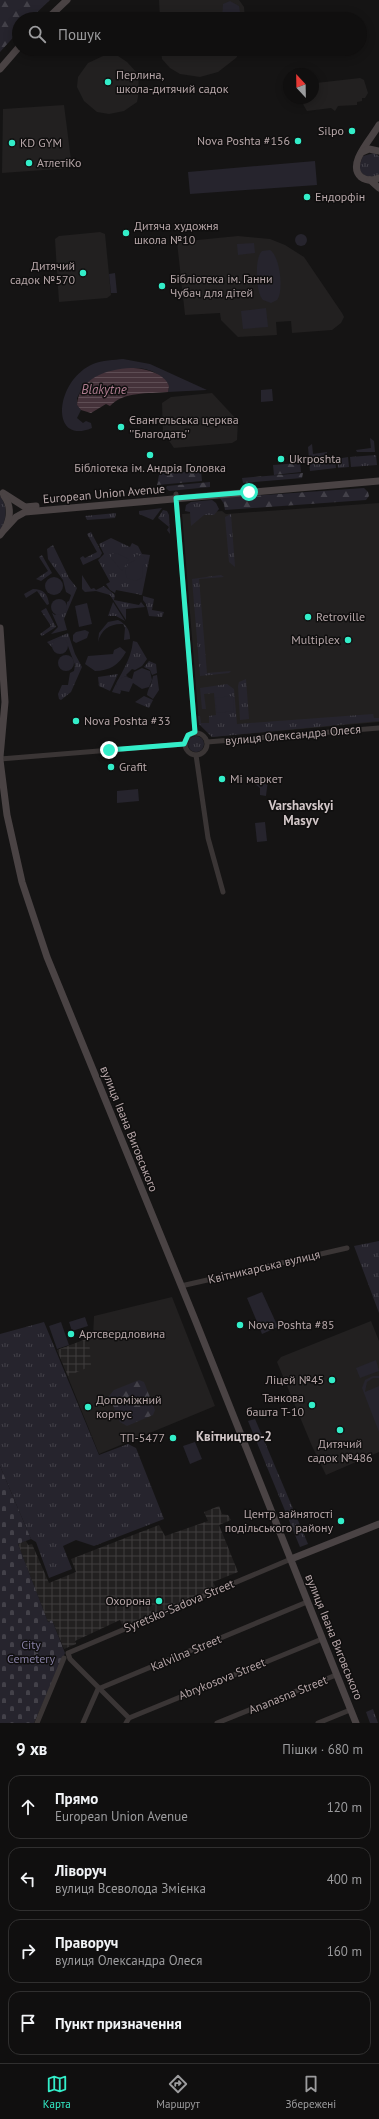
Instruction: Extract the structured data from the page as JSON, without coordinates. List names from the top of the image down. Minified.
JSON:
{"streets":{"main road":["European Union Avenue","вулиця Івана Виговського"],"street":["вулиця Олександра Олеся","Квітникарська вулиця","Syretsko-Sadova Street","Kalvilna Street","Abrykosova Street","Ananasna Street"]},"crossings":[["вулиця Івана Виговського","Квітникарська вулиця"],["вулиця Івана Виговського","Syretsko-Sadova Street"],["вулиця Івана Виговського","Kalvilna Street"],["вулиця Івана Виговського","Abrykosova Street"],["вулиця Івана Виговського","Ananasna Street"],["Syretsko-Sadova Street","Kalvilna Street"]],"districts":["Varshavskyi Masyv","Квітництво-2"],"water":["Blakytne"],"parks":["City Cemetery"],"places":["Перлина, школа-дитячий садок","Silpo","Nova Poshta #156","KD GYM","АтлетіКо","Ендорфін","Дитяча художня школа №10","Дитячий садок №570","Бібліотека ім. Ганни Чубач для дітей","Євангельська церква ''Благодать''","Бібліотека ім. Андрія Головка","Ukrposhta","Retroville","Multiplex","Nova Poshta #33","Grafit","Mi маркет","Nova Poshta #85","Артсвердловина","Ліцей №45","Танкова башта Т-10","Допоміжний корпус","Дитячий садок №486","ТП-5477","Центр зайнятості подільського району","Охорона"],"north":"top","page":{"search":"Пошук","heading":["9 хв","Пішки · 680 m"],"list":[["Прямо","European Union Avenue","120 m"],["Ліворуч","вулиця Всеволода Змієнка","400 m"],["Праворуч","вулиця Олександра Олеся","160 m"],"Пункт призначення"],"nav":["Карта","Маршрут","Збережені"]}}
